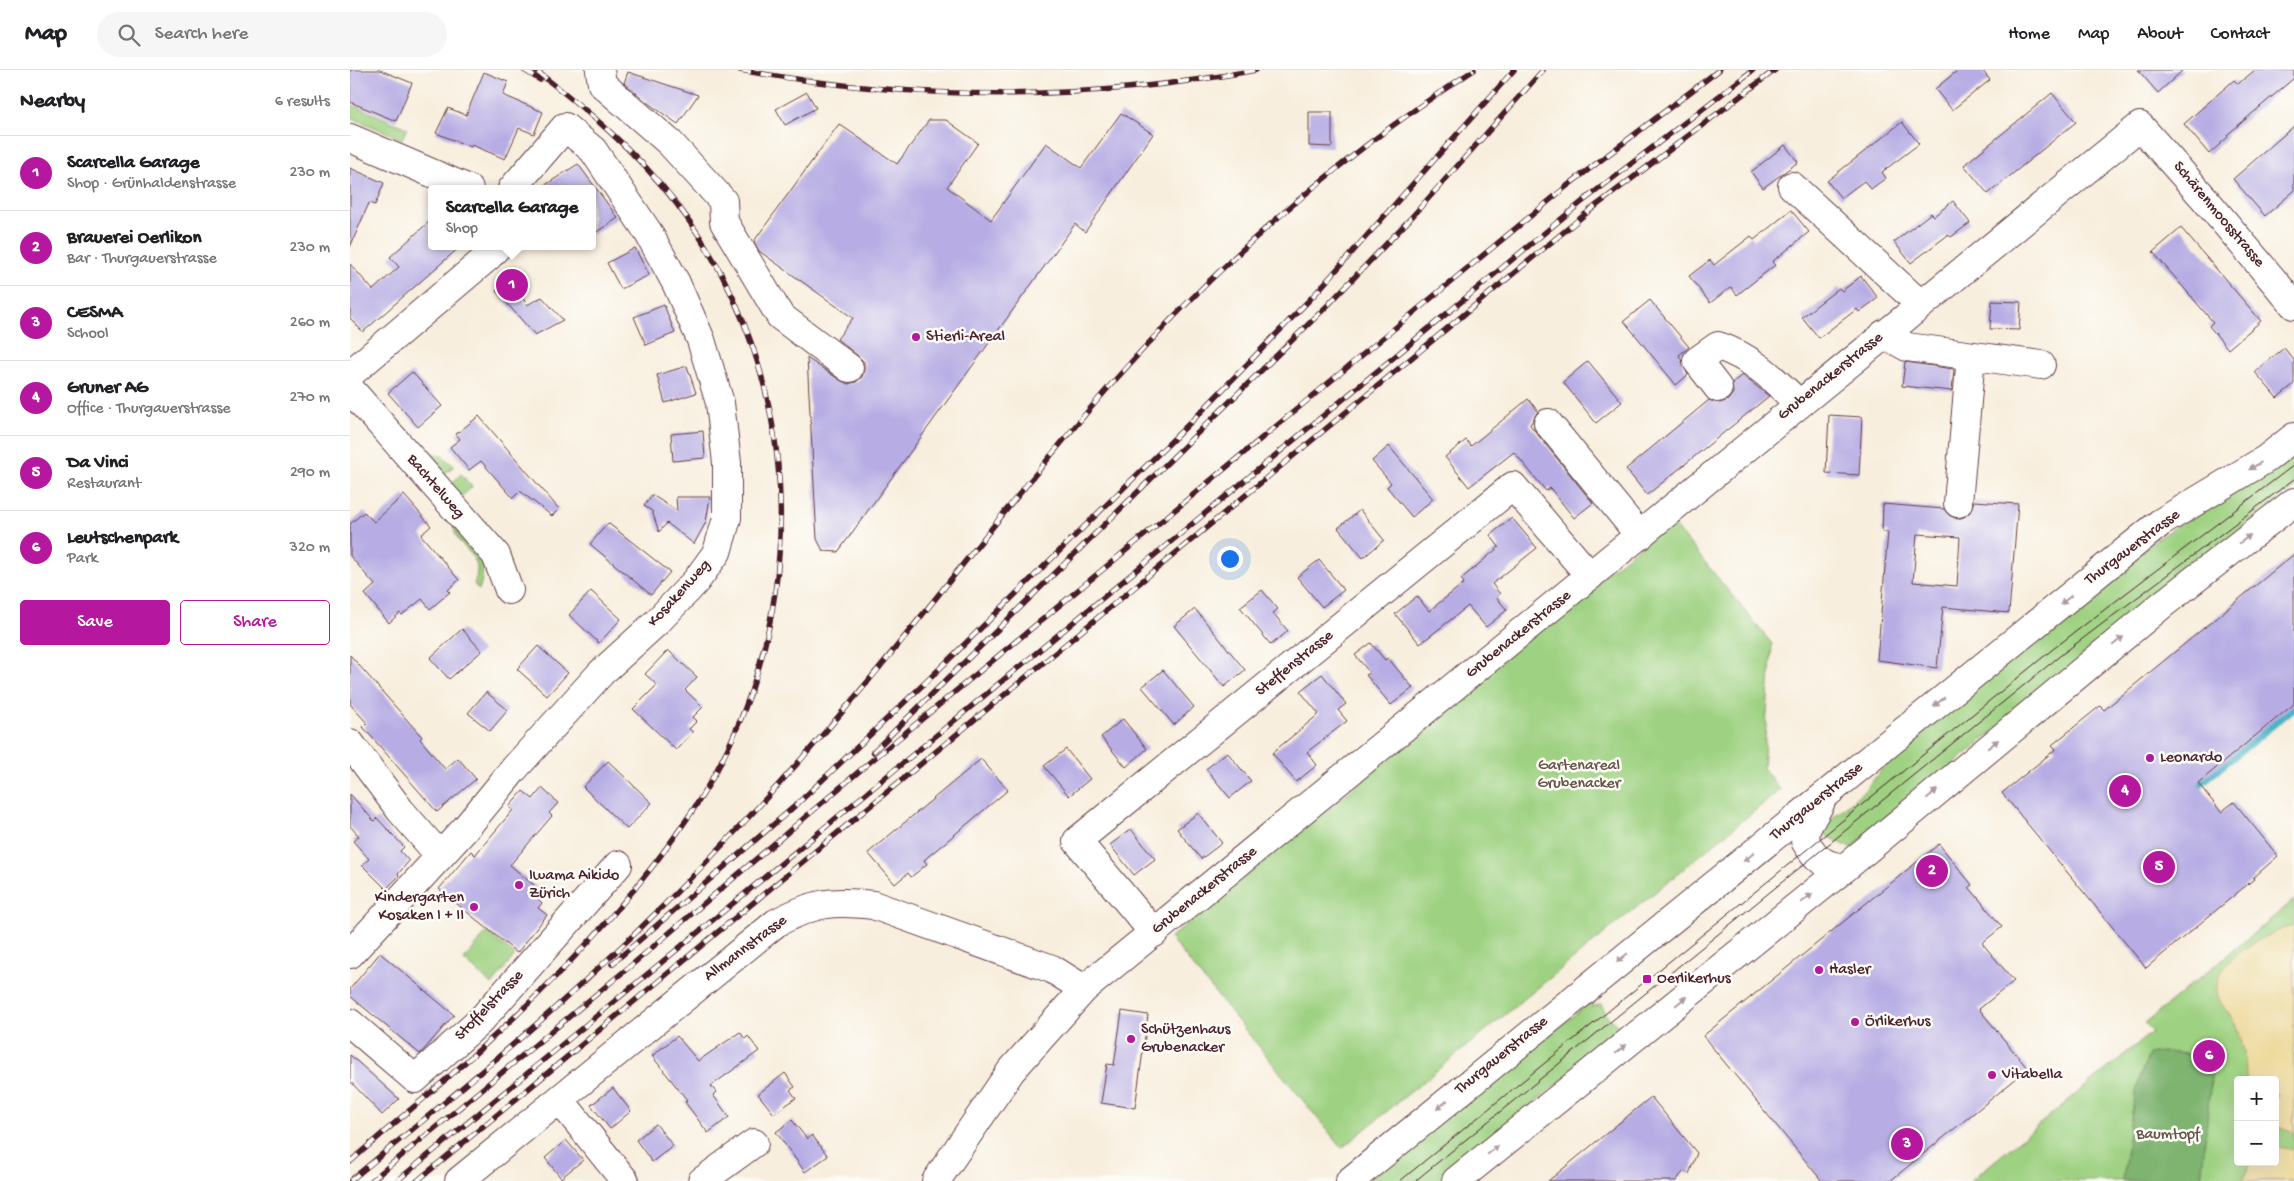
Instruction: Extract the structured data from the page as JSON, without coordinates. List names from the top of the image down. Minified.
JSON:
{"streets":{"street":["Schärenmoosstrasse","Grubenackerstrasse","Bachtelweg","Thurgauerstrasse","Kosakenweg","Steffenstrasse","Allmannstrasse","Stoffelstrasse"]},"crossings":[["Schärenmoosstrasse","Grubenackerstrasse"],["Grubenackerstrasse","Steffenstrasse"],["Grubenackerstrasse","Allmannstrasse"]],"parks":["Gartenareal Grubenacker","Baumtopf"],"places":{"other":["Stierli-Areal","Leonardo","Iwama Aikido Zürich","Kindergarten Kosaken I + II","Hasler","Örlikerhus","Schützenhaus Grubenacker","Vitabella"],"transit":["Oerlikerhus"]},"page":{"header":"Map","search":"Search here","nav":["Home","Map","About","Contact"],"heading":["Nearby","6 results"],"list":[{"mark":"1","name":"Scarcella Garage","note":"Shop · Grünhaldenstrasse","value":"230 m"},{"mark":"2","name":"Brauerei Oerlikon","note":"Bar · Thurgauerstrasse","value":"230 m"},{"mark":"3","name":"CESMA","note":"School","value":"260 m"},{"mark":"4","name":"Gruner AG","note":"Office · Thurgauerstrasse","value":"270 m"},{"mark":"5","name":"Da Vinci","note":"Restaurant","value":"290 m"},{"mark":"6","name":"Leutschenpark","note":"Park","value":"320 m"}],"popup":["Scarcella Garage","Shop"],"pins":["1","4","5","2","6","3"],"buttons":["Save","Share"],"map_buttons":["+","−"]}}
